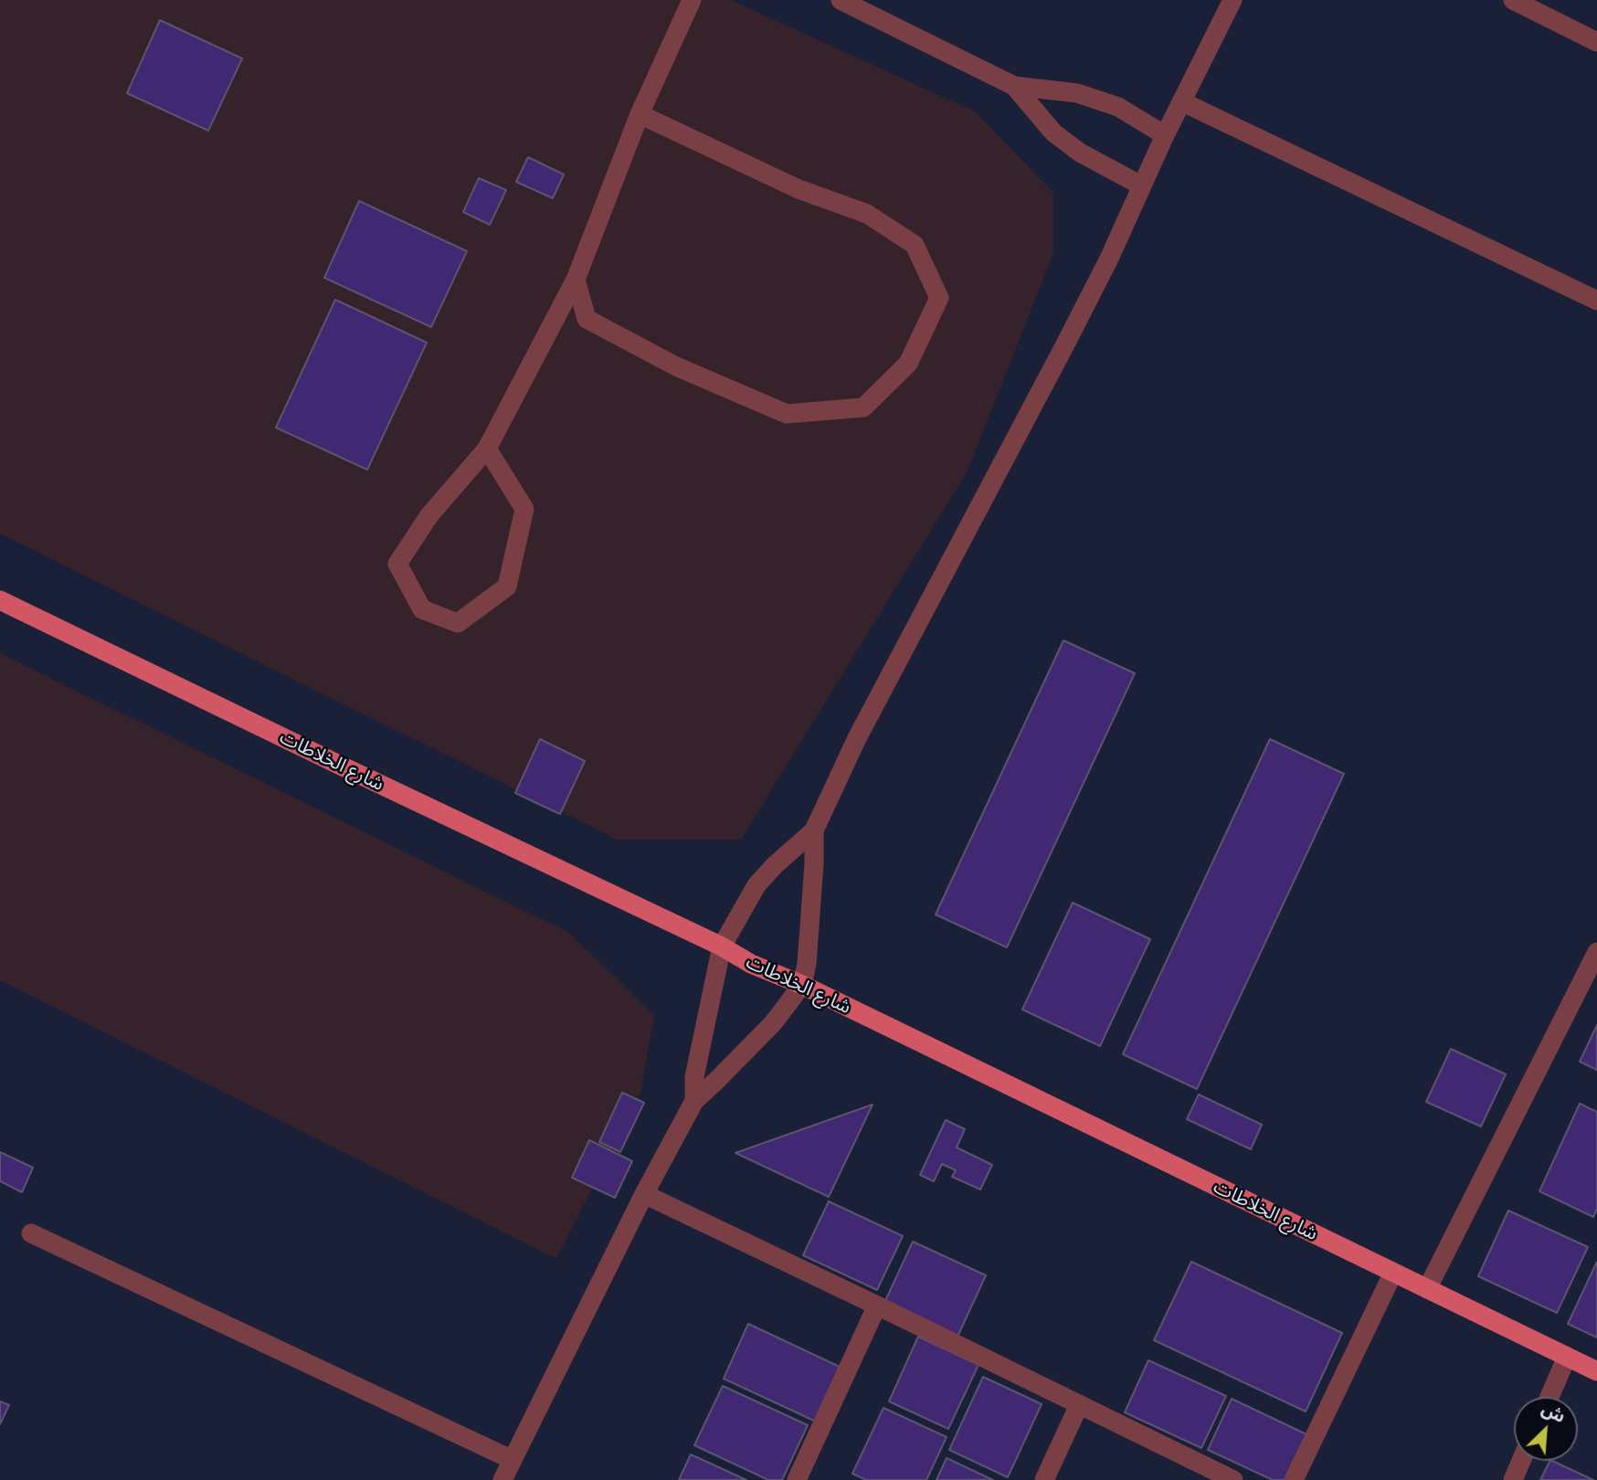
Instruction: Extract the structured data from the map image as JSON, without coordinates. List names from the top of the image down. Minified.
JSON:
{"streets":{"main road":["شارع الخلاطات"]},"north":"top right"}
